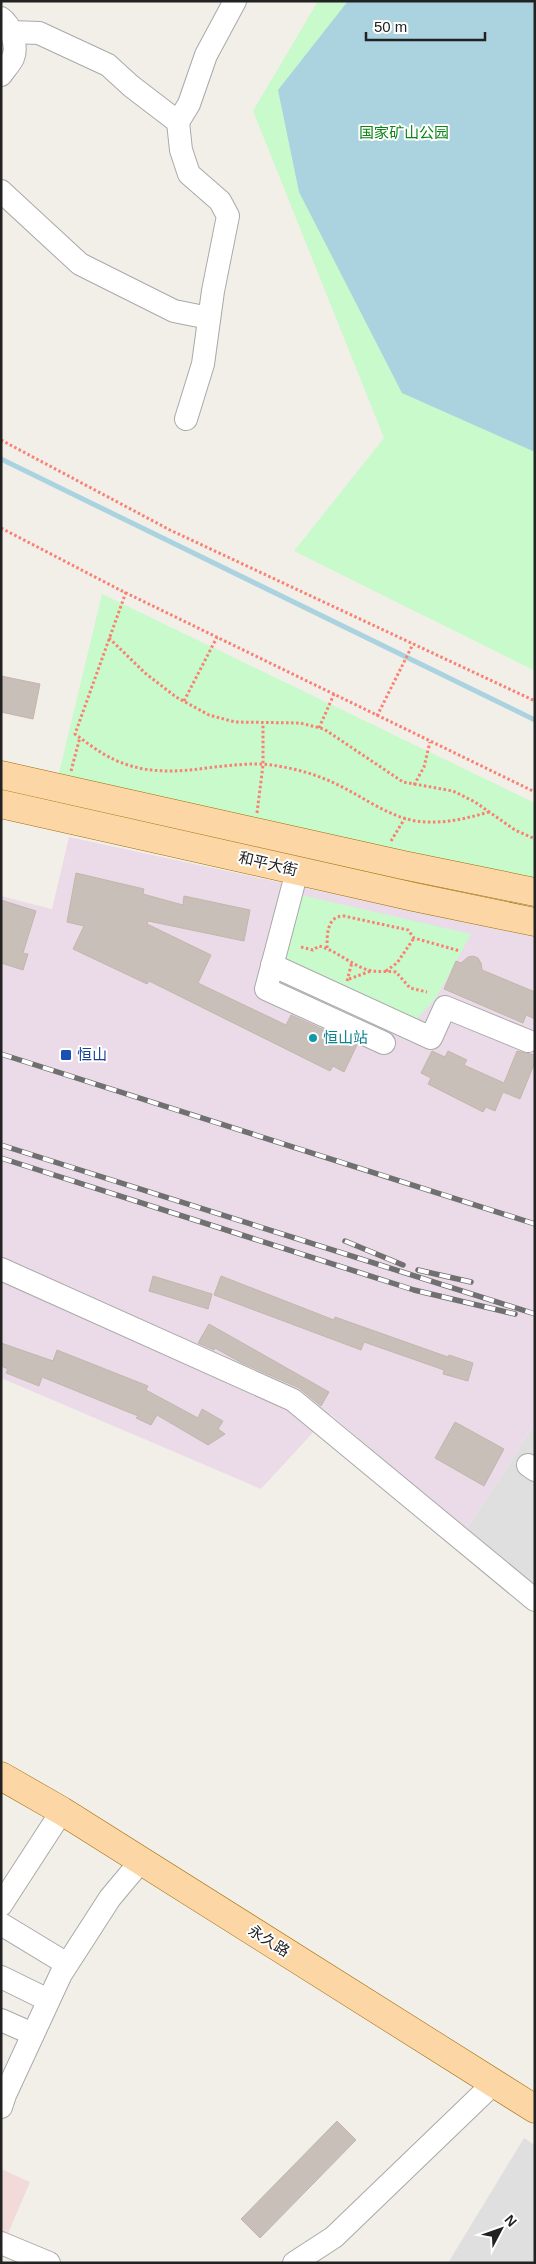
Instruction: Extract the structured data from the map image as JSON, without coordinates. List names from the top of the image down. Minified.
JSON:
{"streets":{"main road":["和平大街","永久路"]},"parks":["国家矿山公园"],"places":{"other":["恒山站"],"transit":["恒山"]},"scale_bar":"50 m","north":"top right"}
